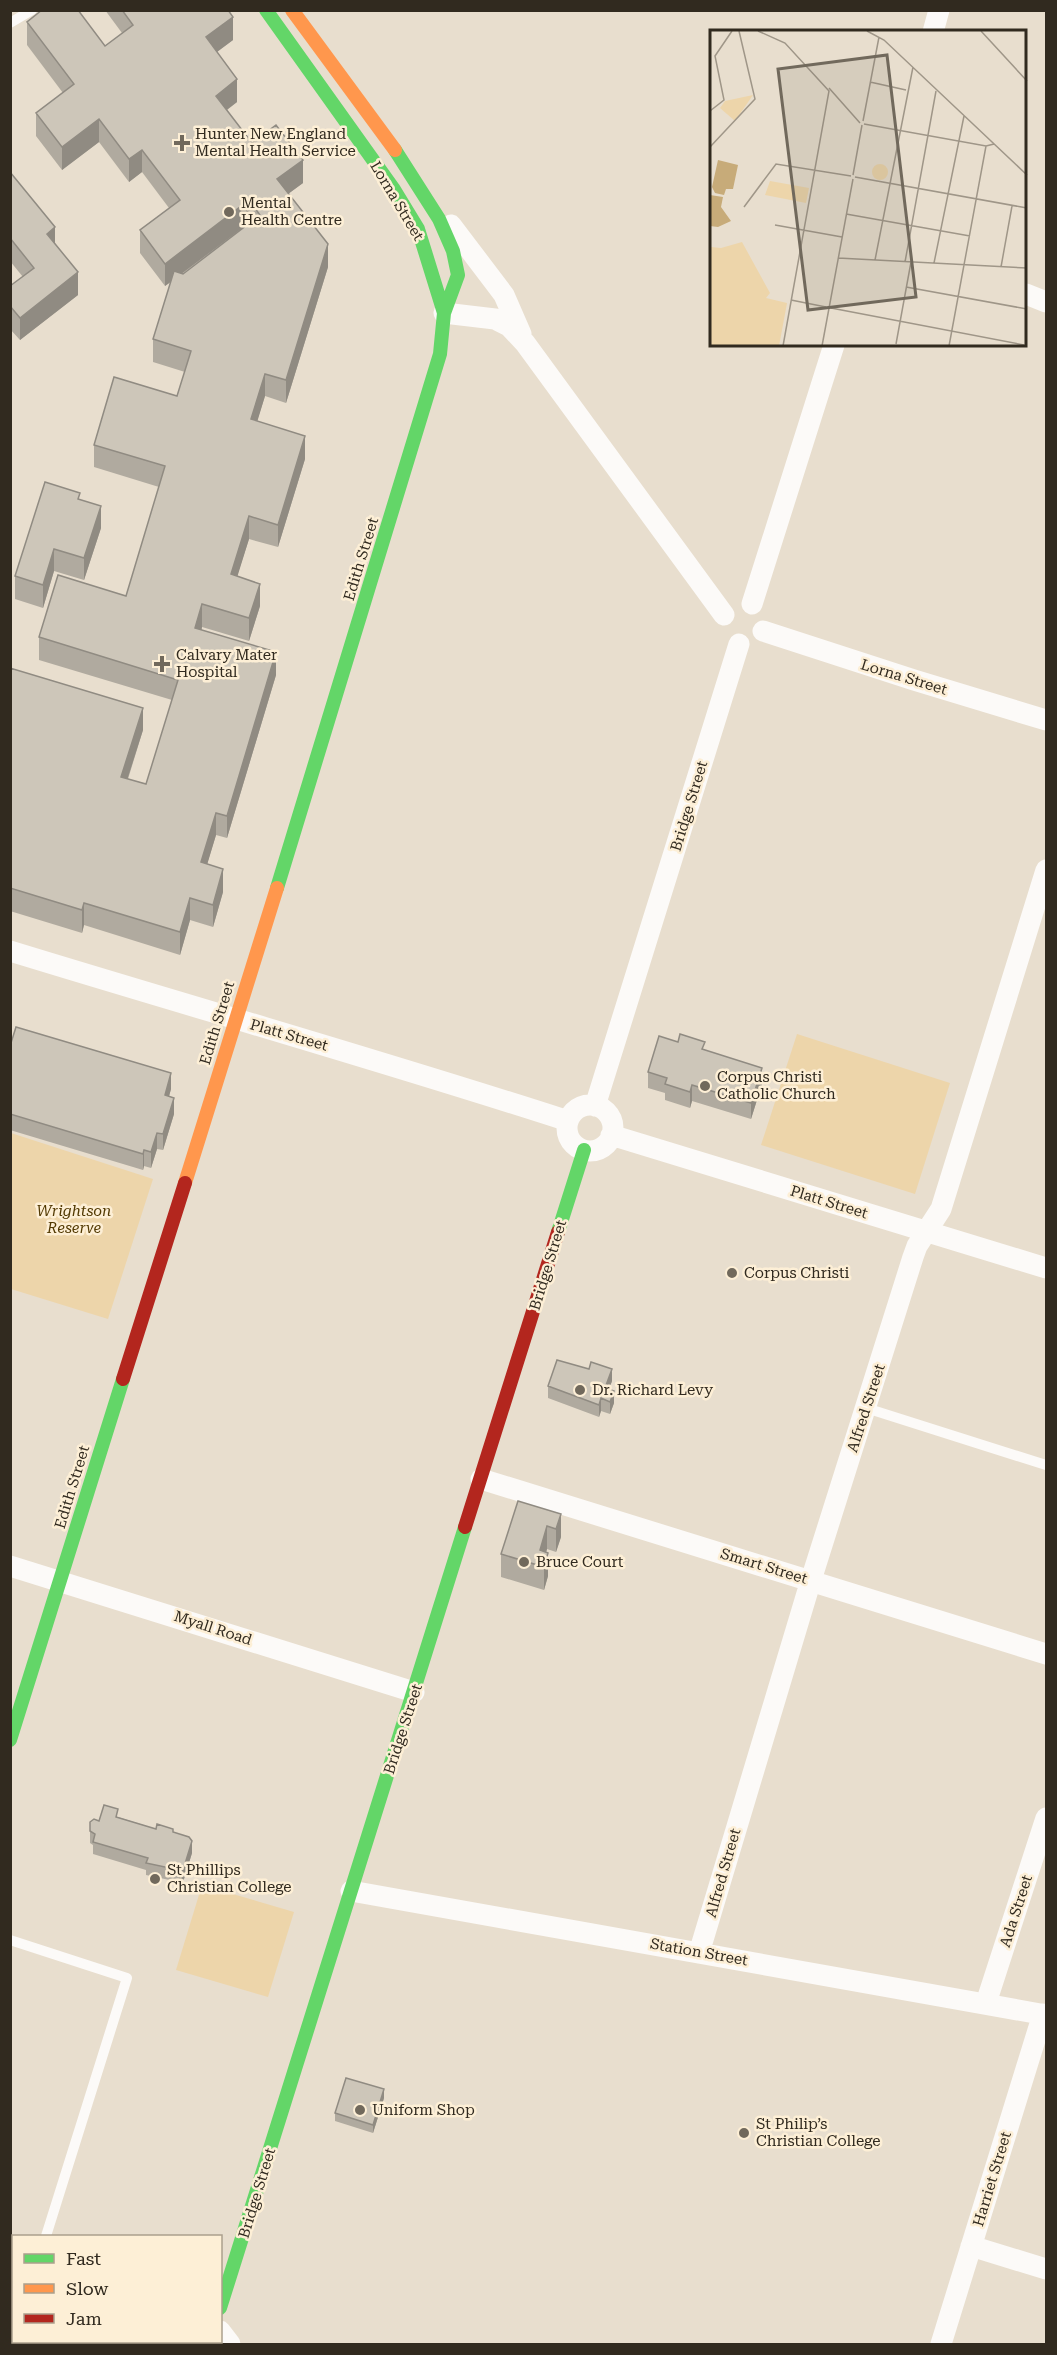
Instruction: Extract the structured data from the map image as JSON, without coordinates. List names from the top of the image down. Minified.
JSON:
{"streets":{"main road":["Lorna Street","Edith Street","Bridge Street"],"street":["Platt Street","Alfred Street","Smart Street","Myall Road","Ada Street","Station Street","Harriet Street"]},"crossings":[["Lorna Street","Edith Street"],["Lorna Street","Bridge Street"],["Edith Street","Platt Street"],["Edith Street","Myall Road"],["Bridge Street","Platt Street"],["Bridge Street","Smart Street"],["Bridge Street","Myall Road"],["Bridge Street","Station Street"],["Platt Street","Alfred Street"],["Alfred Street","Smart Street"],["Alfred Street","Station Street"],["Ada Street","Station Street"],["Station Street","Harriet Street"]],"parks":["Wrightson Reserve"],"places":{"health":["Hunter New England Mental Health Service","Calvary Mater Hospital"],"other":["Mental Health Centre","Corpus Christi Catholic Church","Corpus Christi","Dr. Richard Levy","Bruce Court","St Phillips Christian College","Uniform Shop","St Philip’s Christian College"]},"legend":["Fast","Slow","Jam"]}
